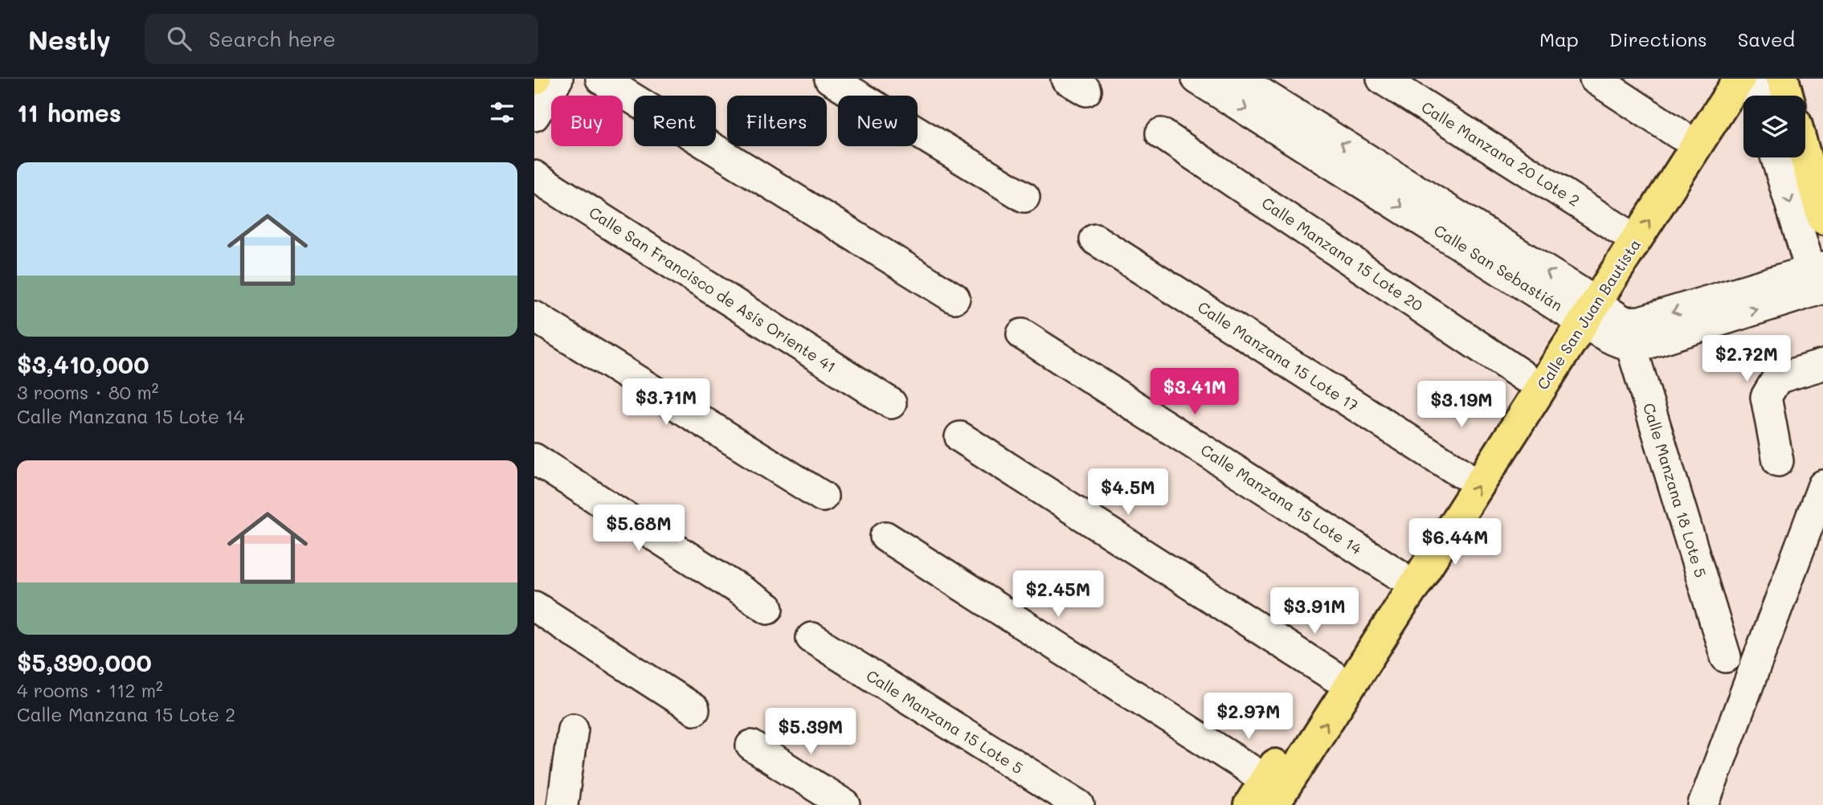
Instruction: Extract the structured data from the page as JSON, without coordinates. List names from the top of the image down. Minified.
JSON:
{"streets":{"main road":["Calle San Juan Bautista"],"street":["Calle Manzana 20 Lote 2","Calle Manzana 15 Lote 20","Calle San Sebastián","Calle San Francisco de Asís Oriente 41","Calle Manzana 15 Lote 17","Calle Manzana 18 Lote 5","Calle Manzana 15 Lote 14","Calle Manzana 15 Lote 5"]},"crossings":[["Calle Manzana 20 Lote 2","Calle San Juan Bautista"],["Calle Manzana 15 Lote 20","Calle San Juan Bautista"],["Calle San Sebastián","Calle San Juan Bautista"],["Calle San Sebastián","Calle Manzana 18 Lote 5"],["Calle San Juan Bautista","Calle Manzana 15 Lote 17"],["Calle San Juan Bautista","Calle Manzana 15 Lote 14"]],"page":{"header":"Nestly","search":"Search here","nav":["Map","Directions","Saved"],"heading":"11 homes","chip":["Buy","Rent","Filters","New"],"list":[{"name":"$3,410,000","note":"3 rooms · 80 m² · Calle Manzana 15 Lote 14"},{"name":"$5,390,000","note":"4 rooms · 112 m² · Calle Manzana 15 Lote 2"}],"price":["$2.72M","$3.41M","$3.71M","$3.19M","$4.5M","$5.68M","$6.44M","$2.45M","$3.91M","$2.97M","$5.39M"]}}
